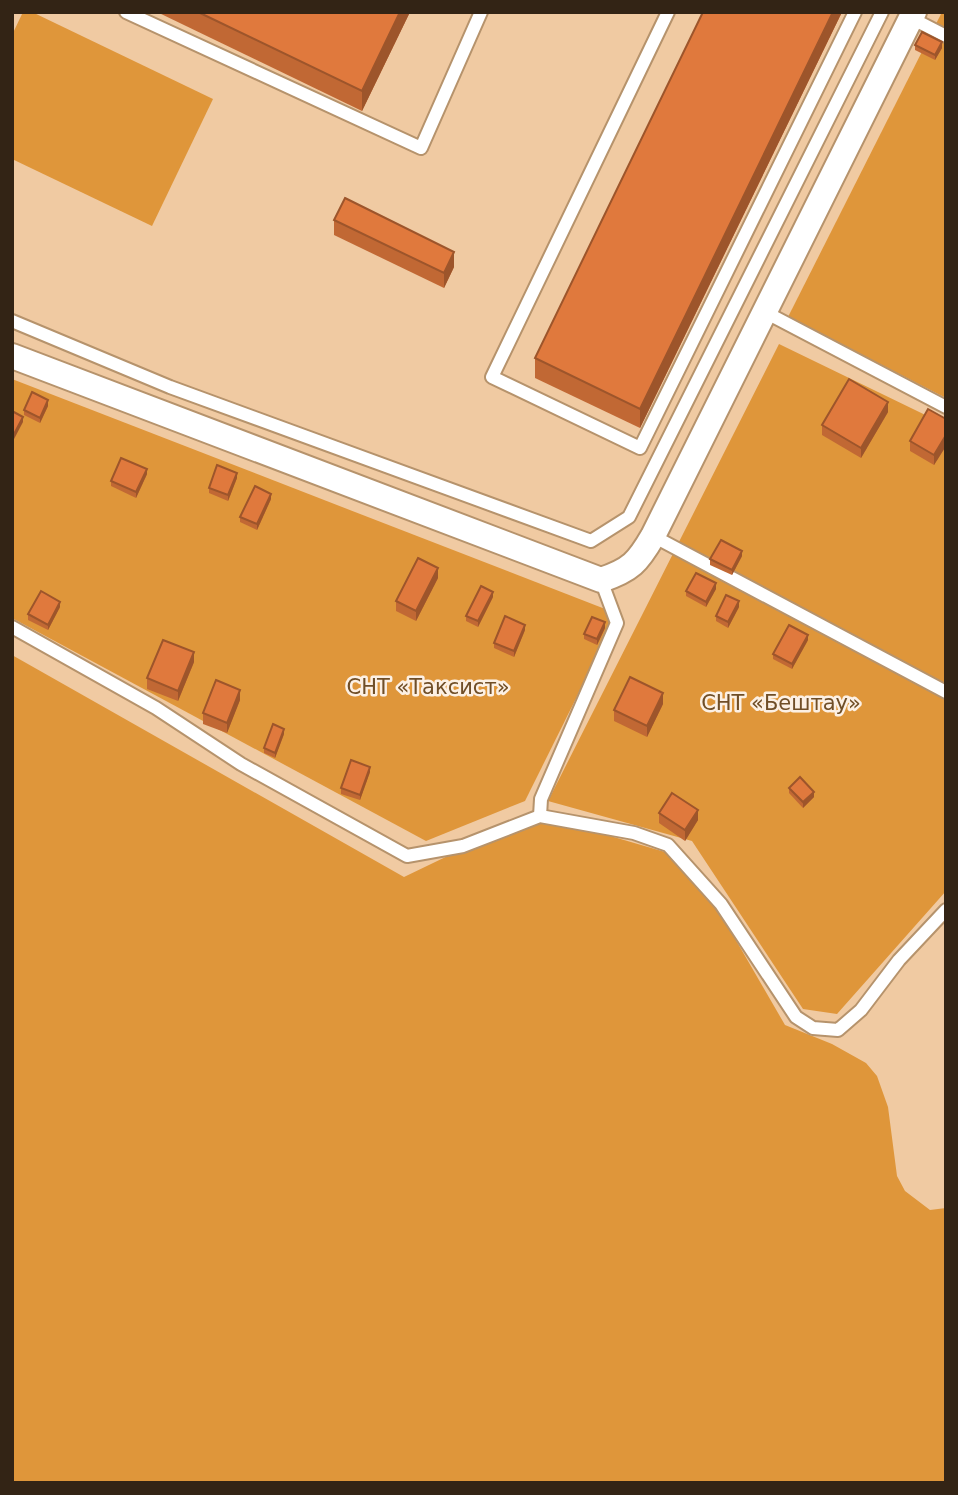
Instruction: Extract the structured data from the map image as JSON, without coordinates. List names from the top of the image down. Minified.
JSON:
{"parks":["СНТ «Таксист»","СНТ «Бештау»"]}
